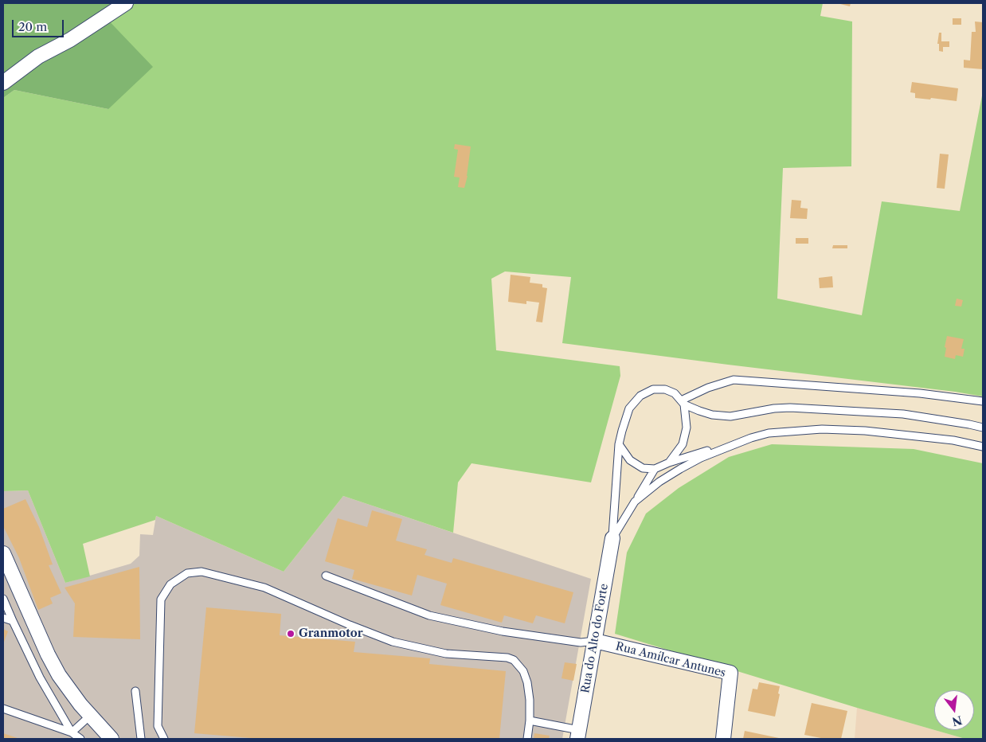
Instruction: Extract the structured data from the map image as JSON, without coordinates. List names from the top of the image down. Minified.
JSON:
{"streets":{"street":["Rua do Alto do Forte","Rua Amílcar Antunes"]},"crossings":[["Rua do Alto do Forte","Rua Amílcar Antunes"]],"places":["Granmotor"],"scale_bar":"20 m","north":"bottom"}
